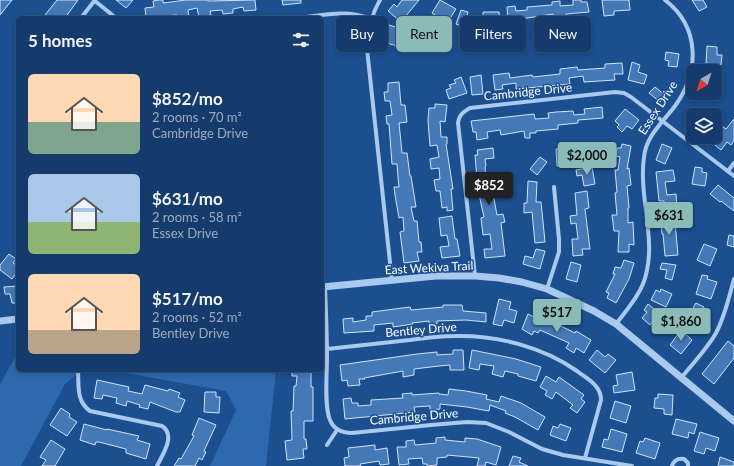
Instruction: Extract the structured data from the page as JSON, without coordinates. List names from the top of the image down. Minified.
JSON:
{"streets":{"street":["Cambridge Drive","Essex Drive","East Wekiva Trail","Bentley Drive"]},"crossings":[["Cambridge Drive","Essex Drive"],["Cambridge Drive","East Wekiva Trail"],["Cambridge Drive","Bentley Drive"],["Essex Drive","East Wekiva Trail"]],"north":"bottom left","page":{"chip":["Buy","Rent","Filters","New"],"heading":"5 homes","list":[{"name":"$852/mo","note":"2 rooms · 70 m² · Cambridge Drive"},{"name":"$631/mo","note":"2 rooms · 58 m² · Essex Drive"},{"name":"$517/mo","note":"2 rooms · 52 m² · Bentley Drive"}],"price":["$2,000","$852","$631","$517","$1,860"]}}
